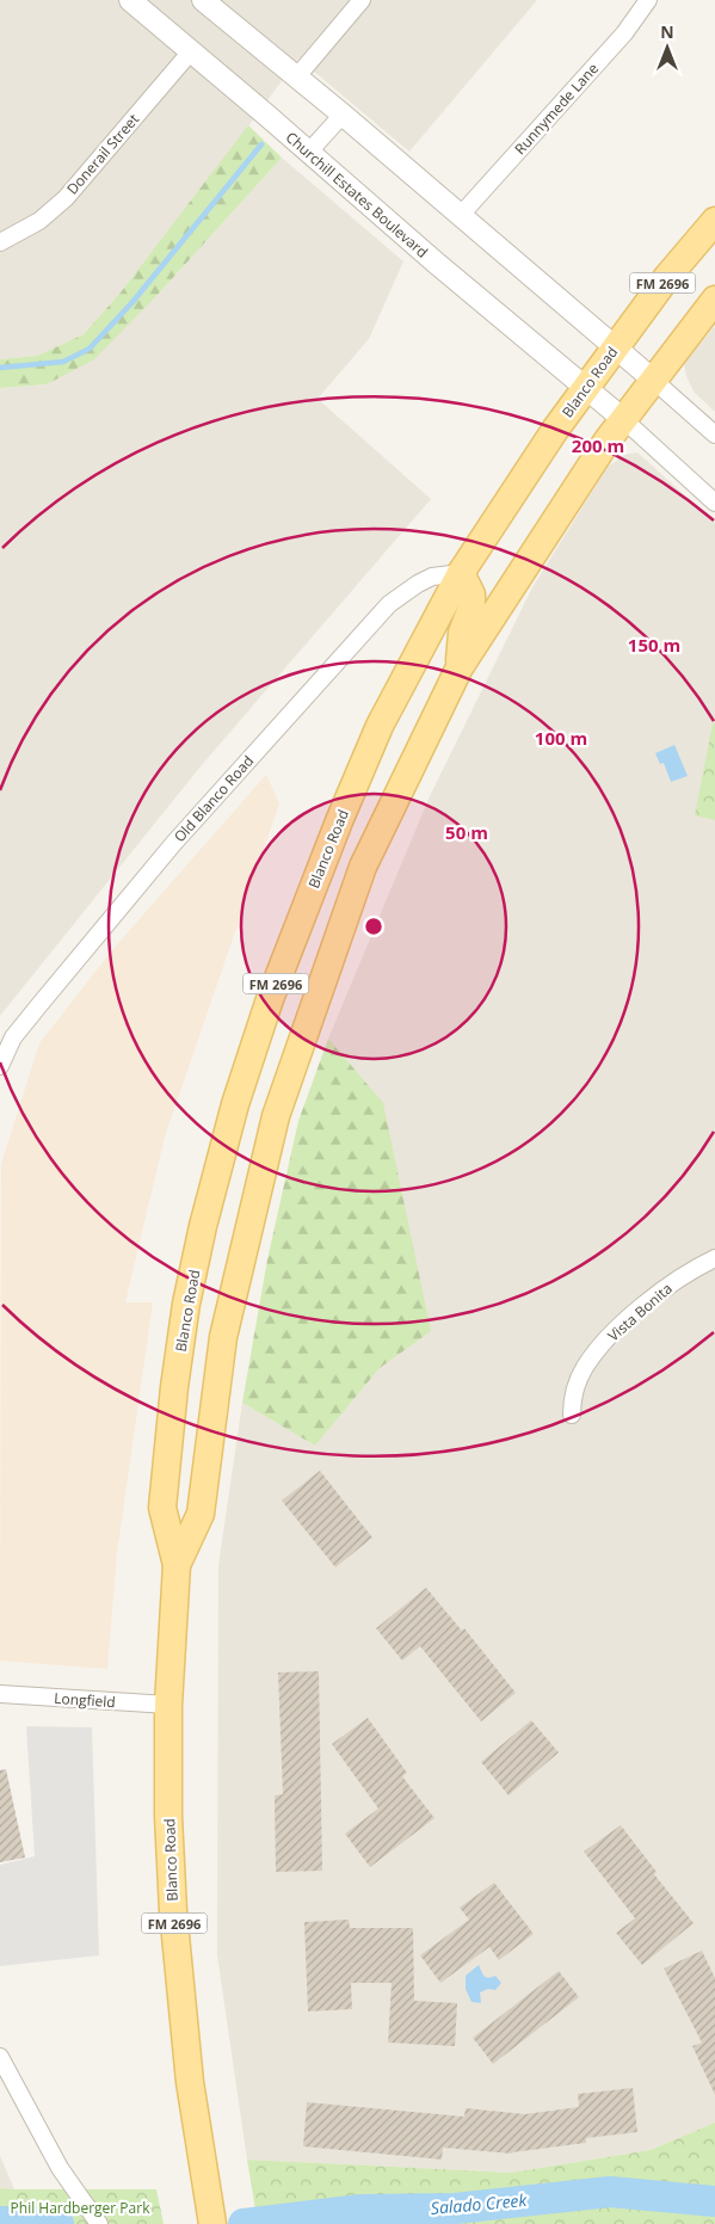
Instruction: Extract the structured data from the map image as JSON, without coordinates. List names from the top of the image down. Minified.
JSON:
{"streets":{"main road":["FM 2696","Blanco Road"],"street":["Runnymede Lane","Donerail Street","Churchill Estates Boulevard","Old Blanco Road","Vista Bonita","Longfield"]},"crossings":[["Donerail Street","Churchill Estates Boulevard"],["Churchill Estates Boulevard","Blanco Road"],["Blanco Road","Old Blanco Road"],["Blanco Road","Longfield"]],"water":["Salado Creek"],"parks":["Phil Hardberger Park"],"north":"top","rings":["200 m","150 m","100 m","50 m"]}
